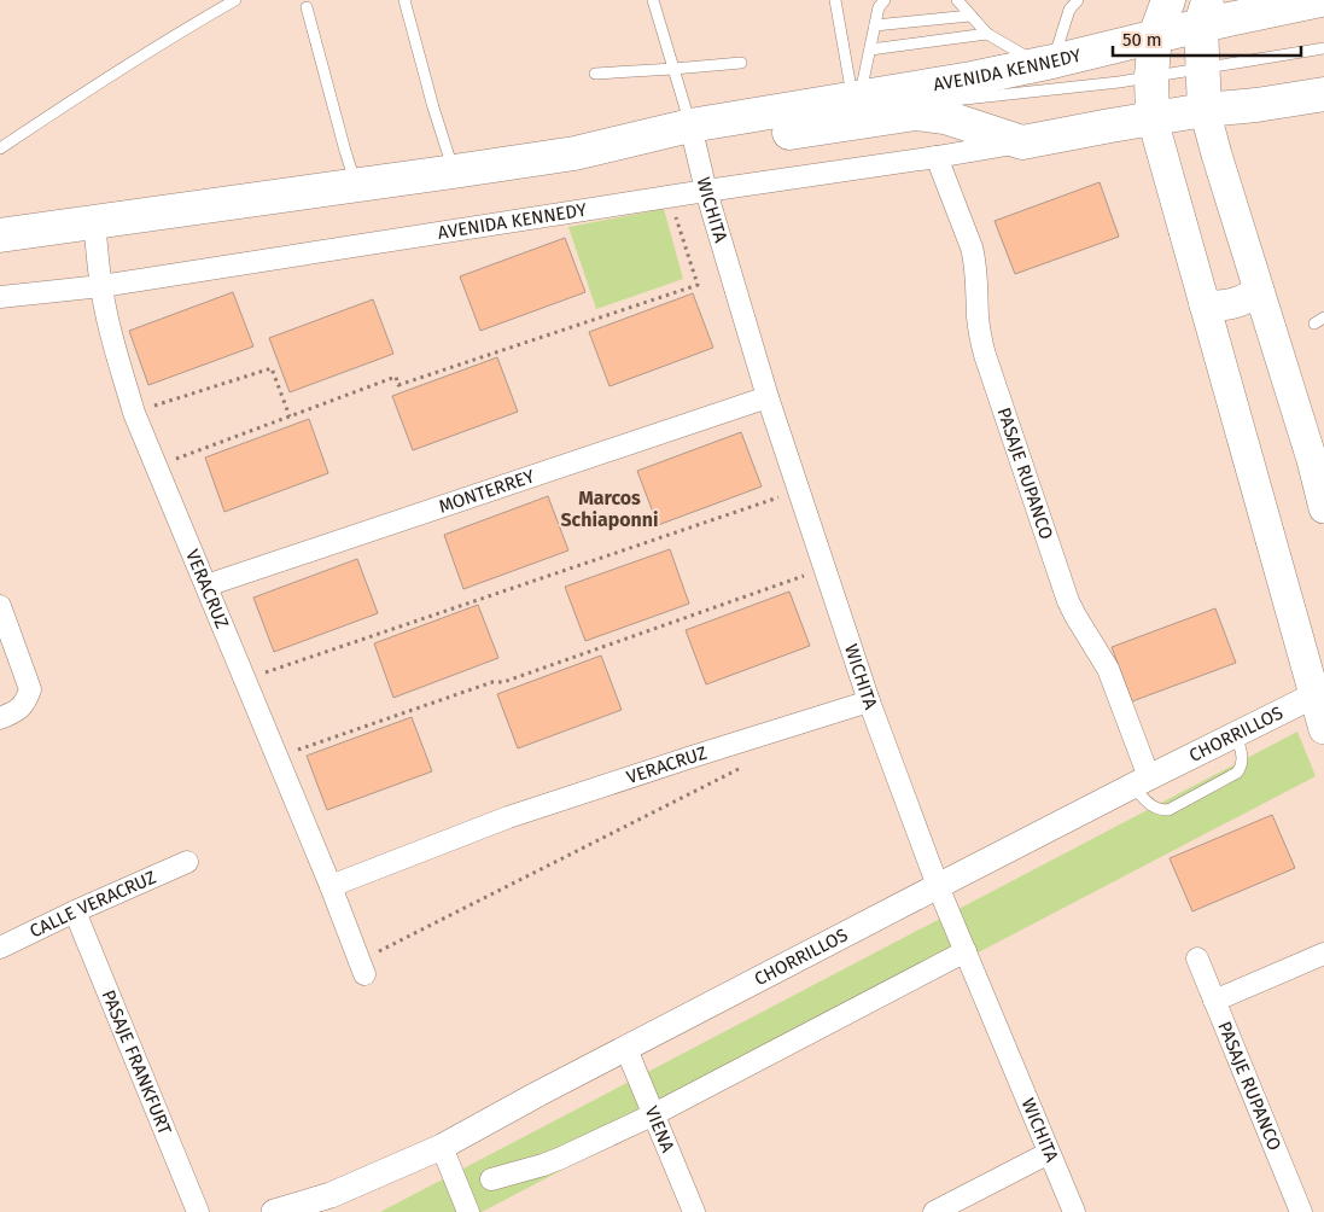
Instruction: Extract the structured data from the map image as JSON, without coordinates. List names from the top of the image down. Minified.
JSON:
{"streets":{"main road":["AVENIDA KENNEDY"],"street":["WICHITA","PASAJE RUPANCO","MONTERREY","VERACRUZ","CHORRILLOS","CALLE VERACRUZ","PASAJE FRANKFURT","VIENA"]},"crossings":[["AVENIDA KENNEDY","WICHITA"],["AVENIDA KENNEDY","PASAJE RUPANCO"],["AVENIDA KENNEDY","VERACRUZ"],["WICHITA","MONTERREY"],["WICHITA","VERACRUZ"],["WICHITA","CHORRILLOS"],["PASAJE RUPANCO","CHORRILLOS"],["MONTERREY","VERACRUZ"],["CHORRILLOS","VIENA"],["CALLE VERACRUZ","PASAJE FRANKFURT"]],"districts":["Marcos Schiaponni"],"scale_bar":"50 m"}
